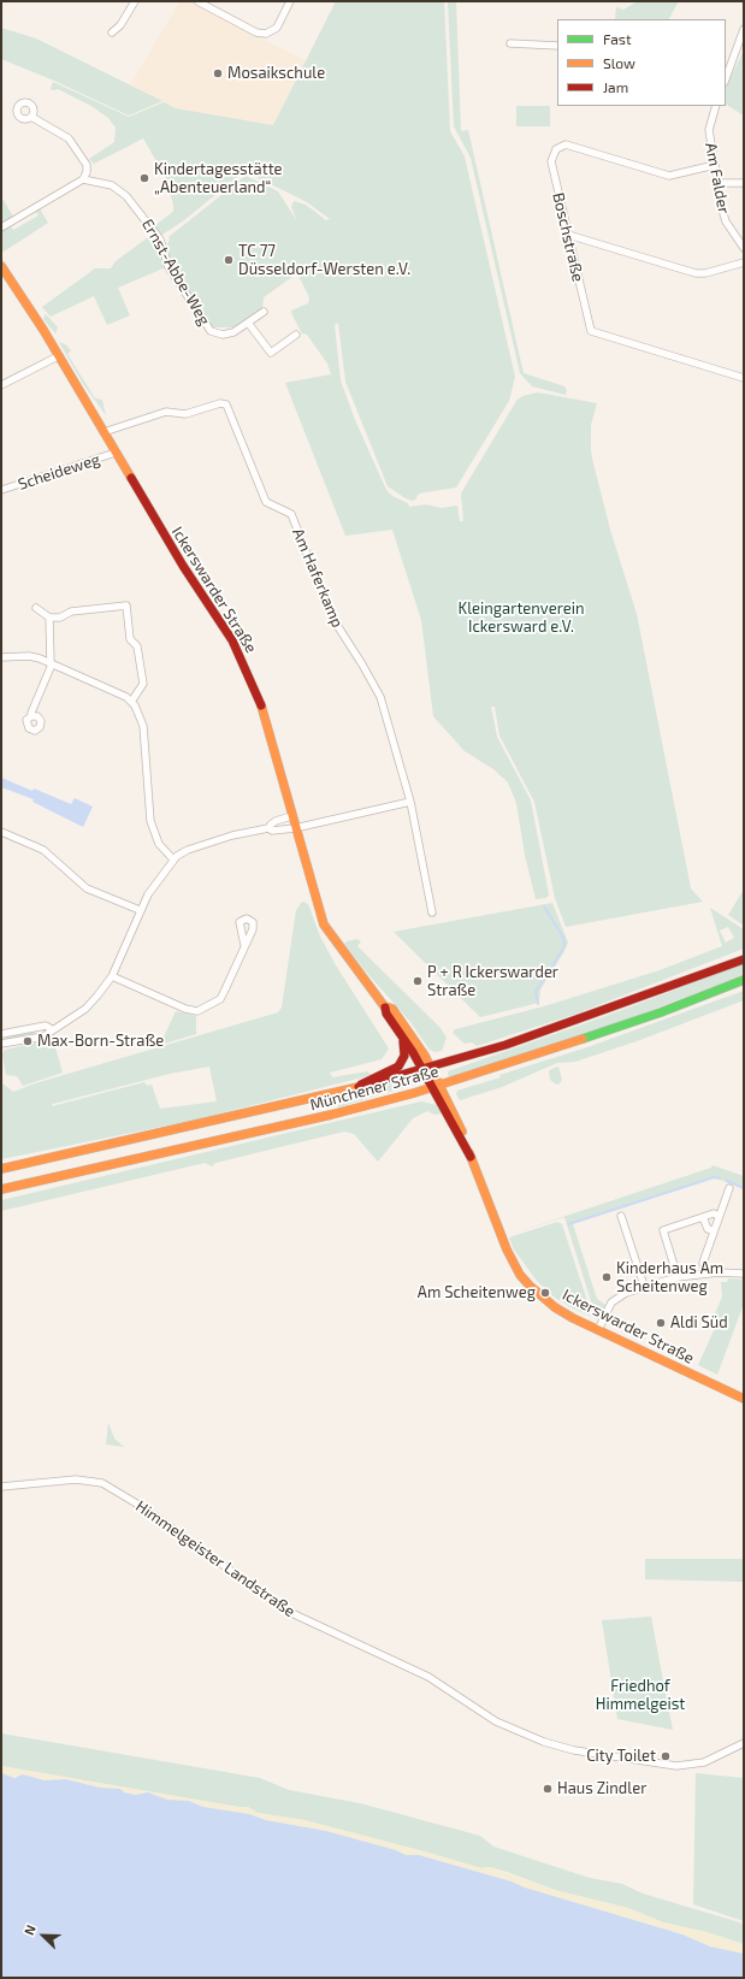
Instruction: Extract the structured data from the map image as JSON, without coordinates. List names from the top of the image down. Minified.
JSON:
{"streets":{"main road":["Ickerswarder Straße","Münchener Straße"],"street":["Am Falder","Boschstraße","Ernst-Abbe-Weg","Scheideweg","Am Haferkamp","Himmelgeister Landstraße"]},"crossings":[["Am Falder","Boschstraße"],["Scheideweg","Ickerswarder Straße"],["Am Haferkamp","Ickerswarder Straße"],["Ickerswarder Straße","Münchener Straße"]],"parks":["Kleingartenverein Ickersward e.V.","Friedhof Himmelgeist"],"places":["Mosaikschule","Kindertagesstätte „Abenteuerland“","TC 77 Düsseldorf-Wersten e.V.","P + R Ickerswarder Straße","Max-Born-Straße","Kinderhaus Am Scheitenweg","Am Scheitenweg","Aldi Süd","City Toilet","Haus Zindler"],"legend":["Fast","Slow","Jam"],"north":"top left"}
